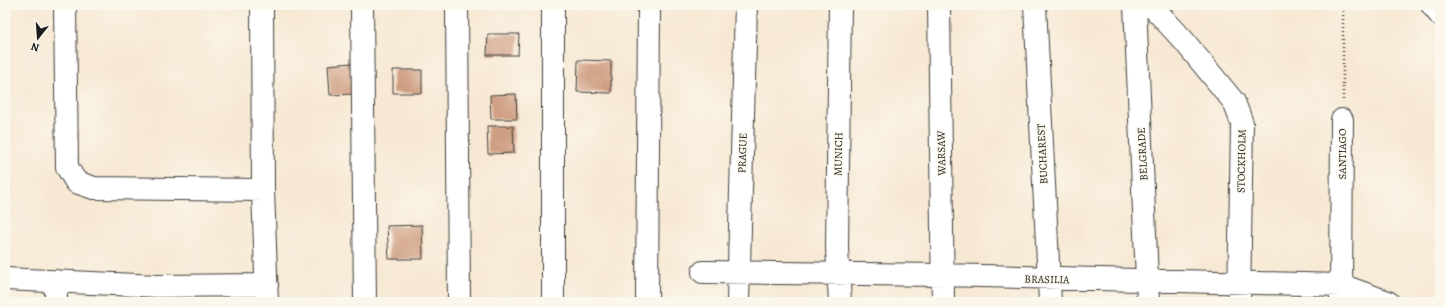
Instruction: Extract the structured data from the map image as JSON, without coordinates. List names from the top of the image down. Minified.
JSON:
{"streets":{"street":["PRAGUE","WARSAW","MUNICH","BUCHAREST","BELGRADE","SANTIAGO","STOCKHOLM","BRASILIA"]},"crossings":[["PRAGUE","BRASILIA"],["WARSAW","BRASILIA"],["MUNICH","BRASILIA"],["BUCHAREST","BRASILIA"],["BELGRADE","BRASILIA"],["SANTIAGO","BRASILIA"],["STOCKHOLM","BRASILIA"]],"north":"bottom"}
